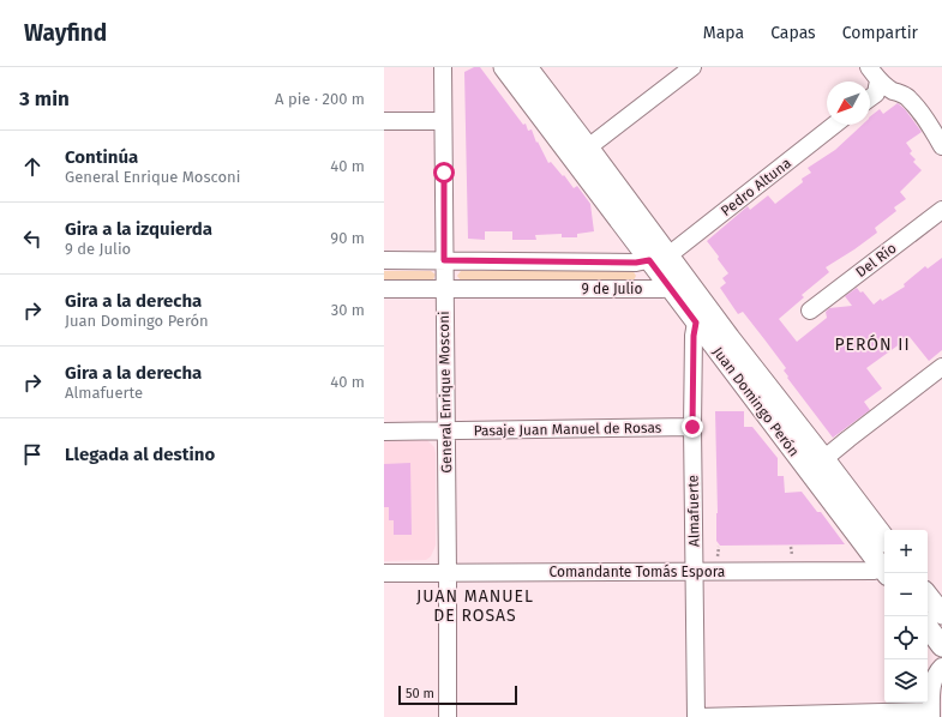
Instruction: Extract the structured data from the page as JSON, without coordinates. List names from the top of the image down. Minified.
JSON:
{"streets":{"main road":["Juan Domingo Perón"],"street":["Pedro Altuna","Del Río","9 de Julio","General Enrique Mosconi","Pasaje Juan Manuel de Rosas","Almafuerte","Comandante Tomás Espora"]},"crossings":[["Pedro Altuna","9 de Julio"],["Pedro Altuna","Juan Domingo Perón"],["9 de Julio","General Enrique Mosconi"],["9 de Julio","Juan Domingo Perón"],["General Enrique Mosconi","Pasaje Juan Manuel de Rosas"],["General Enrique Mosconi","Comandante Tomás Espora"],["Juan Domingo Perón","Almafuerte"],["Pasaje Juan Manuel de Rosas","Almafuerte"],["Almafuerte","Comandante Tomás Espora"]],"districts":["PERÓN II","JUAN MANUEL DE ROSAS"],"scale_bar":"50 m","north":"bottom left","page":{"header":"Wayfind","nav":["Mapa","Capas","Compartir"],"heading":["3 min","A pie · 200 m"],"list":[["Continúa","General Enrique Mosconi","40 m"],["Gira a la izquierda","9 de Julio","90 m"],["Gira a la derecha","Juan Domingo Perón","30 m"],["Gira a la derecha","Almafuerte","40 m"],"Llegada al destino"],"map_buttons":["+","−"],"scale":"50 m"}}
